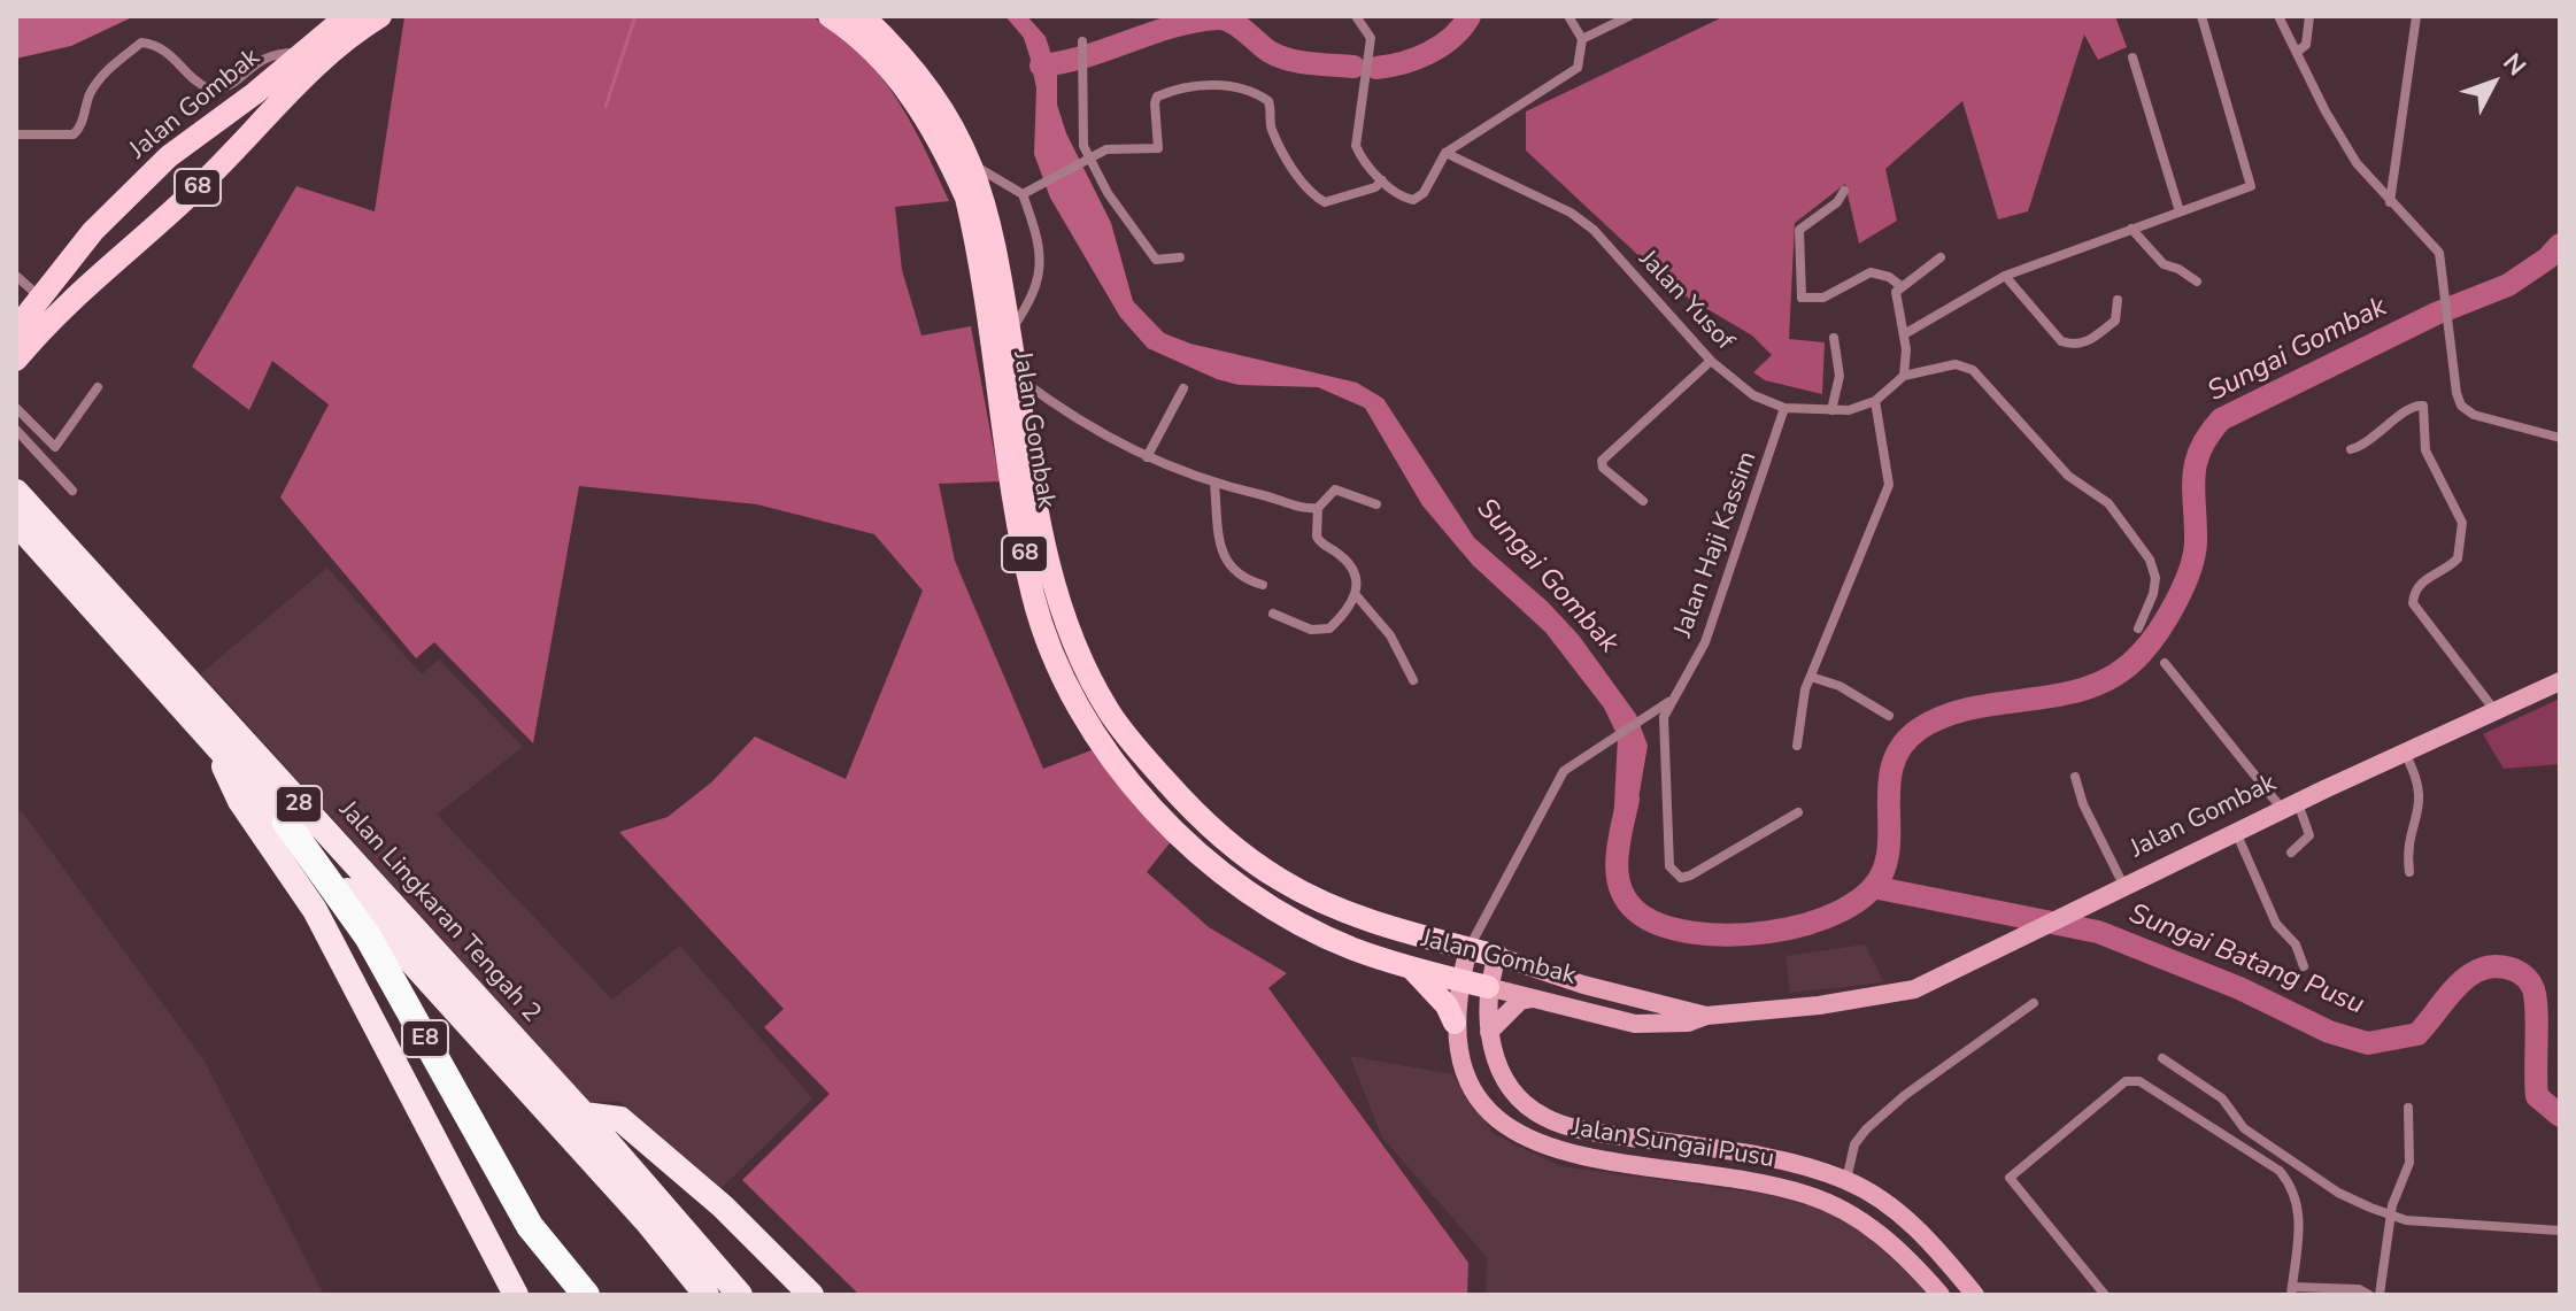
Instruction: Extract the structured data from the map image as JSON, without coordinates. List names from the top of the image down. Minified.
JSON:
{"streets":{"highway":["28","Jalan Lingkaran Tengah 2","E8"],"main road":["Jalan Gombak","68","Jalan Sungai Pusu"],"street":["Jalan Yusof","Jalan Haji Kassim"]},"crossings":[["Jalan Gombak","Jalan Sungai Pusu"],["Jalan Yusof","Jalan Haji Kassim"],["Jalan Lingkaran Tengah 2","E8"]],"water":["Sungai Gombak","Sungai Batang Pusu"],"north":"top right"}
